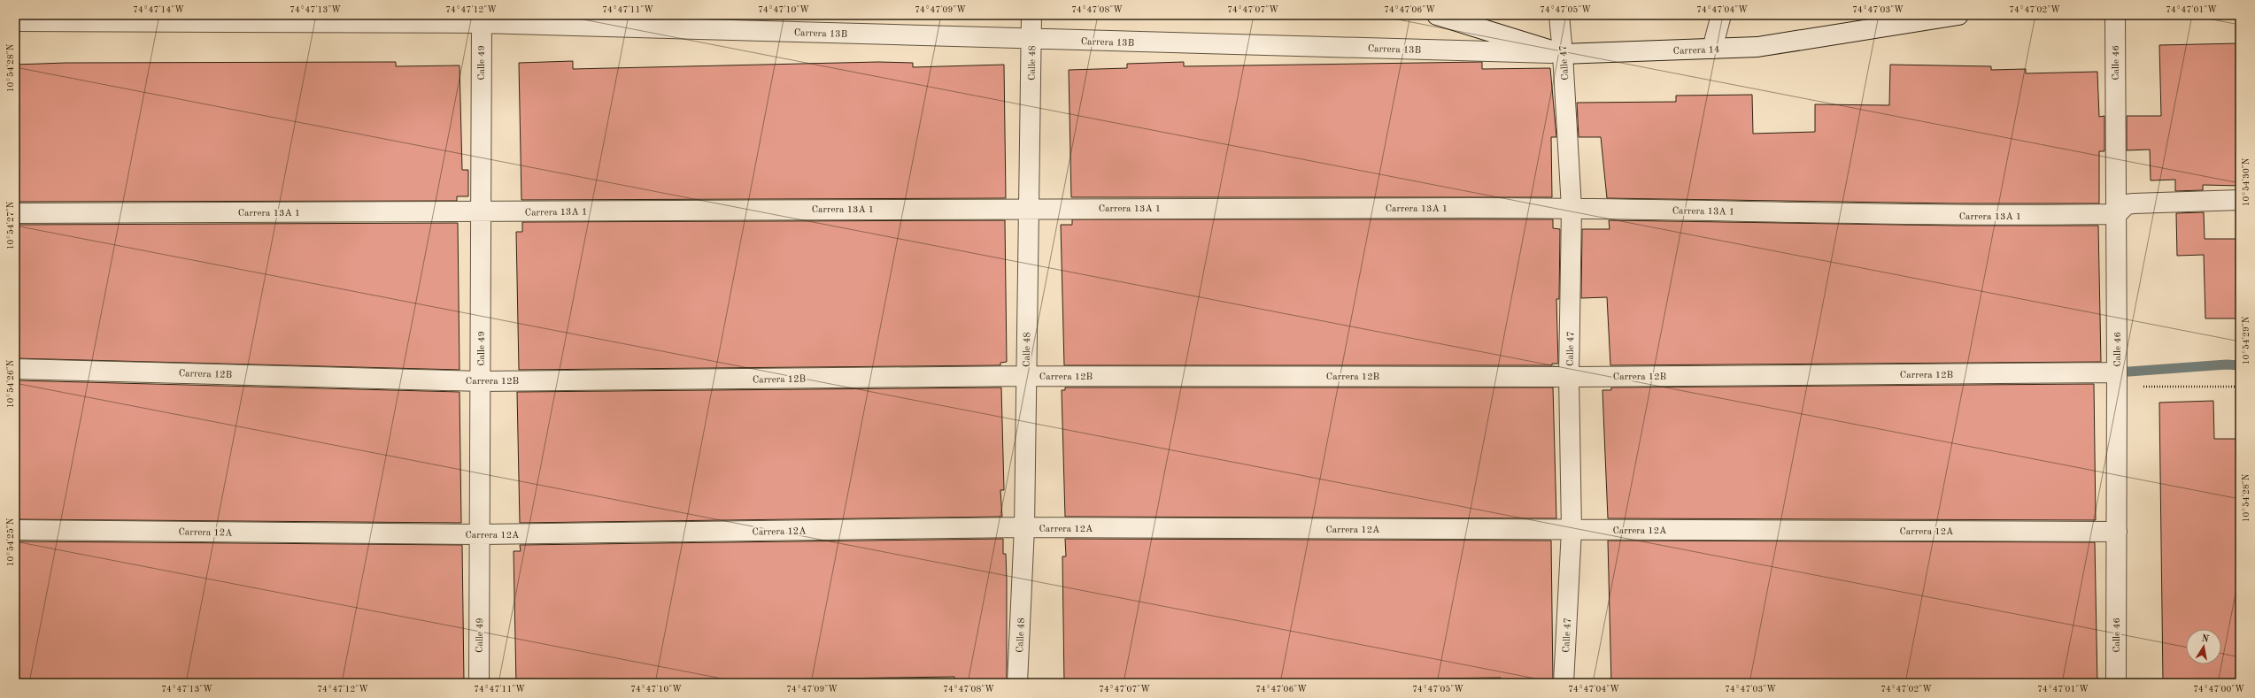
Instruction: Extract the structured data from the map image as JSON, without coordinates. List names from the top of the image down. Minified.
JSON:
{"streets":{"street":["Carrera 13B","Carrera 14","Calle 49","Calle 48","Calle 47","Calle 46","Carrera 13A 1","Carrera 12B","Carrera 12A"]},"crossings":[["Carrera 13B","Carrera 14"],["Carrera 13B","Calle 49"],["Carrera 13B","Calle 48"],["Carrera 13B","Calle 47"],["Carrera 14","Calle 47"],["Calle 49","Carrera 13A 1"],["Calle 49","Carrera 12B"],["Calle 49","Carrera 12A"],["Calle 48","Carrera 13A 1"],["Calle 48","Carrera 12B"],["Calle 48","Carrera 12A"],["Calle 47","Carrera 13A 1"],["Calle 47","Carrera 12B"],["Calle 47","Carrera 12A"],["Calle 46","Carrera 13A 1"],["Calle 46","Carrera 12B"],["Calle 46","Carrera 12A"]],"north":"top","coordinates":["74°47'14\"W","74°47'13\"W","74°47'12\"W","74°47'11\"W","74°47'10\"W","74°47'09\"W","74°47'08\"W","74°47'07\"W","74°47'06\"W","74°47'05\"W","74°47'04\"W","74°47'03\"W","74°47'02\"W","74°47'01\"W","10°54'28\"N","10°54'30\"N","10°54'27\"N","10°54'29\"N","10°54'26\"N","10°54'25\"N","74°47'00\"W"]}
